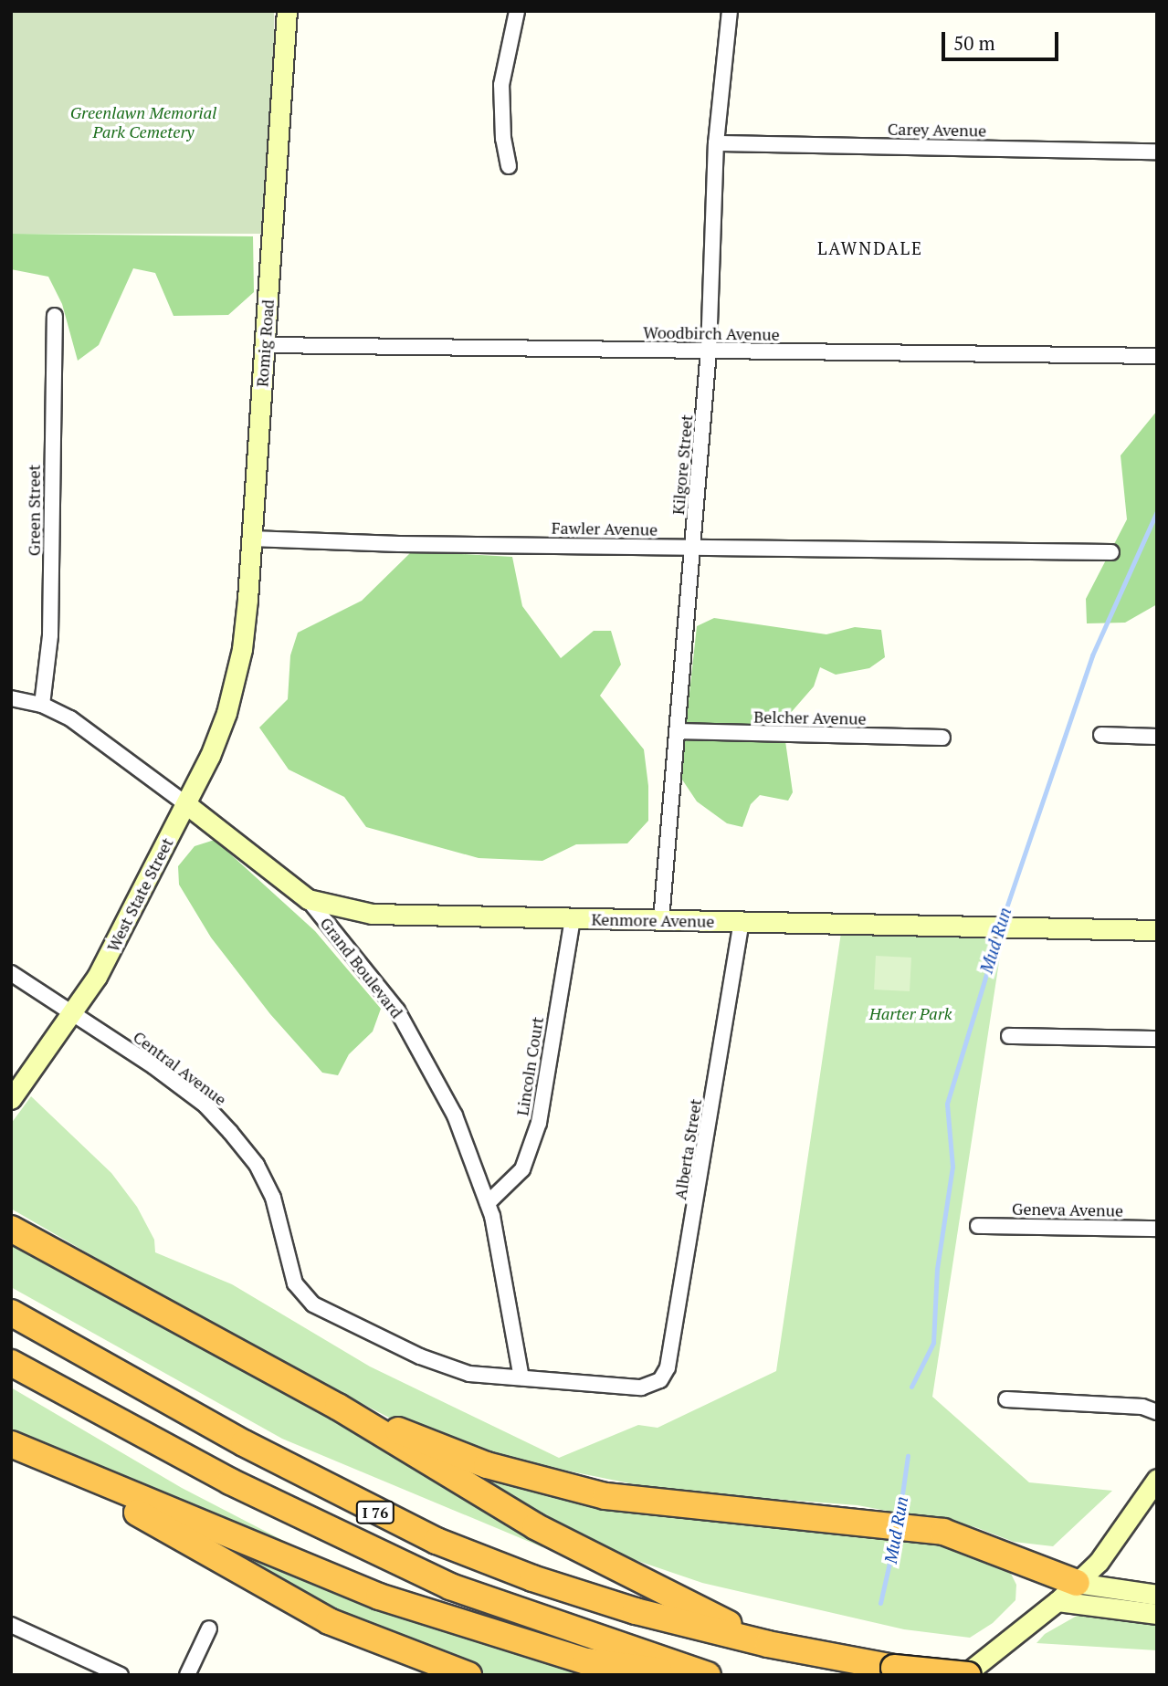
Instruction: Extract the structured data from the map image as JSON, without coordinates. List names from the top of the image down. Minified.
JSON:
{"streets":{"highway":["I 76"],"street":["Carey Avenue","Woodbirch Avenue","Romig Road","Kilgore Street","Green Street","Fawler Avenue","Belcher Avenue","West State Street","Kenmore Avenue","Grand Boulevard","Lincoln Court","Central Avenue","Alberta Street","Geneva Avenue"]},"crossings":[["Carey Avenue","Kilgore Street"],["Woodbirch Avenue","Romig Road"],["Woodbirch Avenue","Kilgore Street"],["Romig Road","Fawler Avenue"],["Romig Road","West State Street"],["Kilgore Street","Fawler Avenue"],["Kilgore Street","Belcher Avenue"],["Kilgore Street","Kenmore Avenue"],["Green Street","Grand Boulevard"],["West State Street","Grand Boulevard"],["West State Street","Central Avenue"],["Kenmore Avenue","Grand Boulevard"],["Kenmore Avenue","Lincoln Court"],["Kenmore Avenue","Alberta Street"],["Grand Boulevard","Lincoln Court"],["Grand Boulevard","Central Avenue"],["Central Avenue","Alberta Street"]],"districts":["LAWNDALE"],"water":["Mud Run"],"parks":["Greenlawn Memorial Park Cemetery","Harter Park"],"scale_bar":"50 m"}
